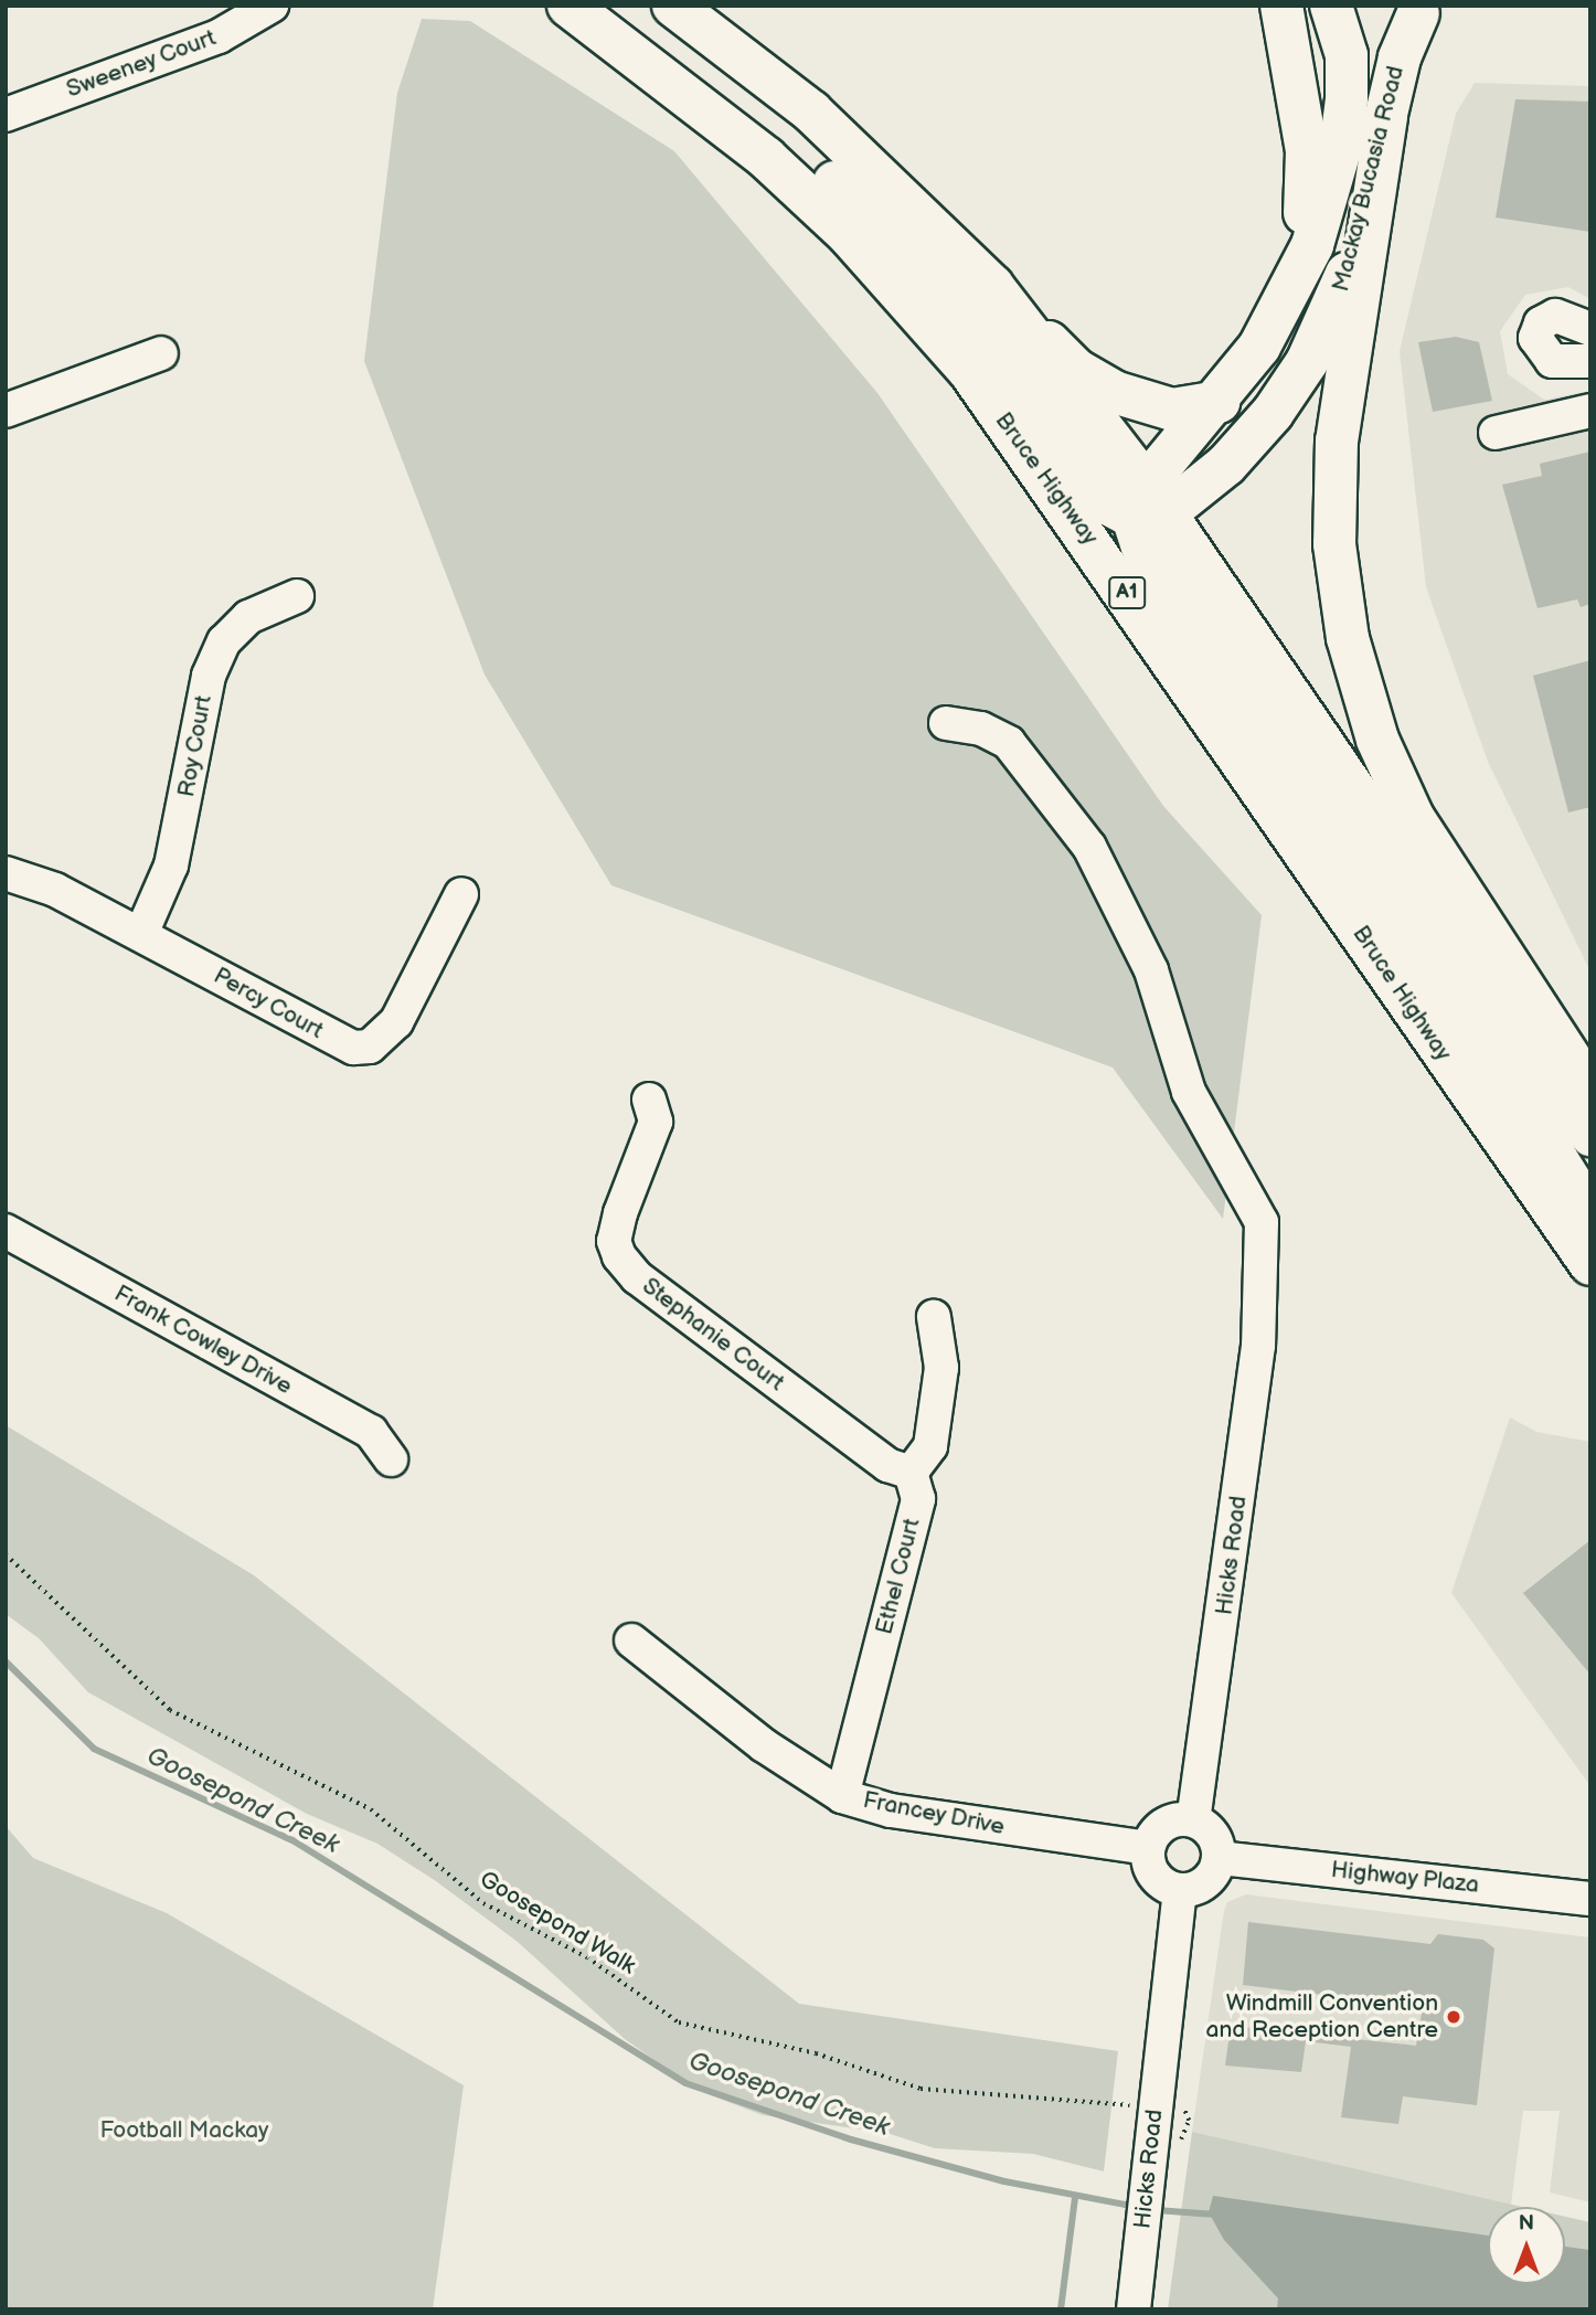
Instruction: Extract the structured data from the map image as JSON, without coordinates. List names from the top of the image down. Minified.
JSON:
{"streets":{"main road":["Mackay Bucasia Road","Bruce Highway","A1"],"street":["Sweeney Court","Roy Court","Percy Court","Stephanie Court","Frank Cowley Drive","Hicks Road","Ethel Court","Francey Drive","Highway Plaza"],"path":["Goosepond Walk"]},"crossings":[["Roy Court","Percy Court"],["Stephanie Court","Ethel Court"],["Hicks Road","Francey Drive"],["Hicks Road","Highway Plaza"],["Ethel Court","Francey Drive"],["Francey Drive","Highway Plaza"]],"water":["Goosepond Creek"],"parks":["Football Mackay"],"places":["Windmill Convention and Reception Centre"],"north":"top"}
